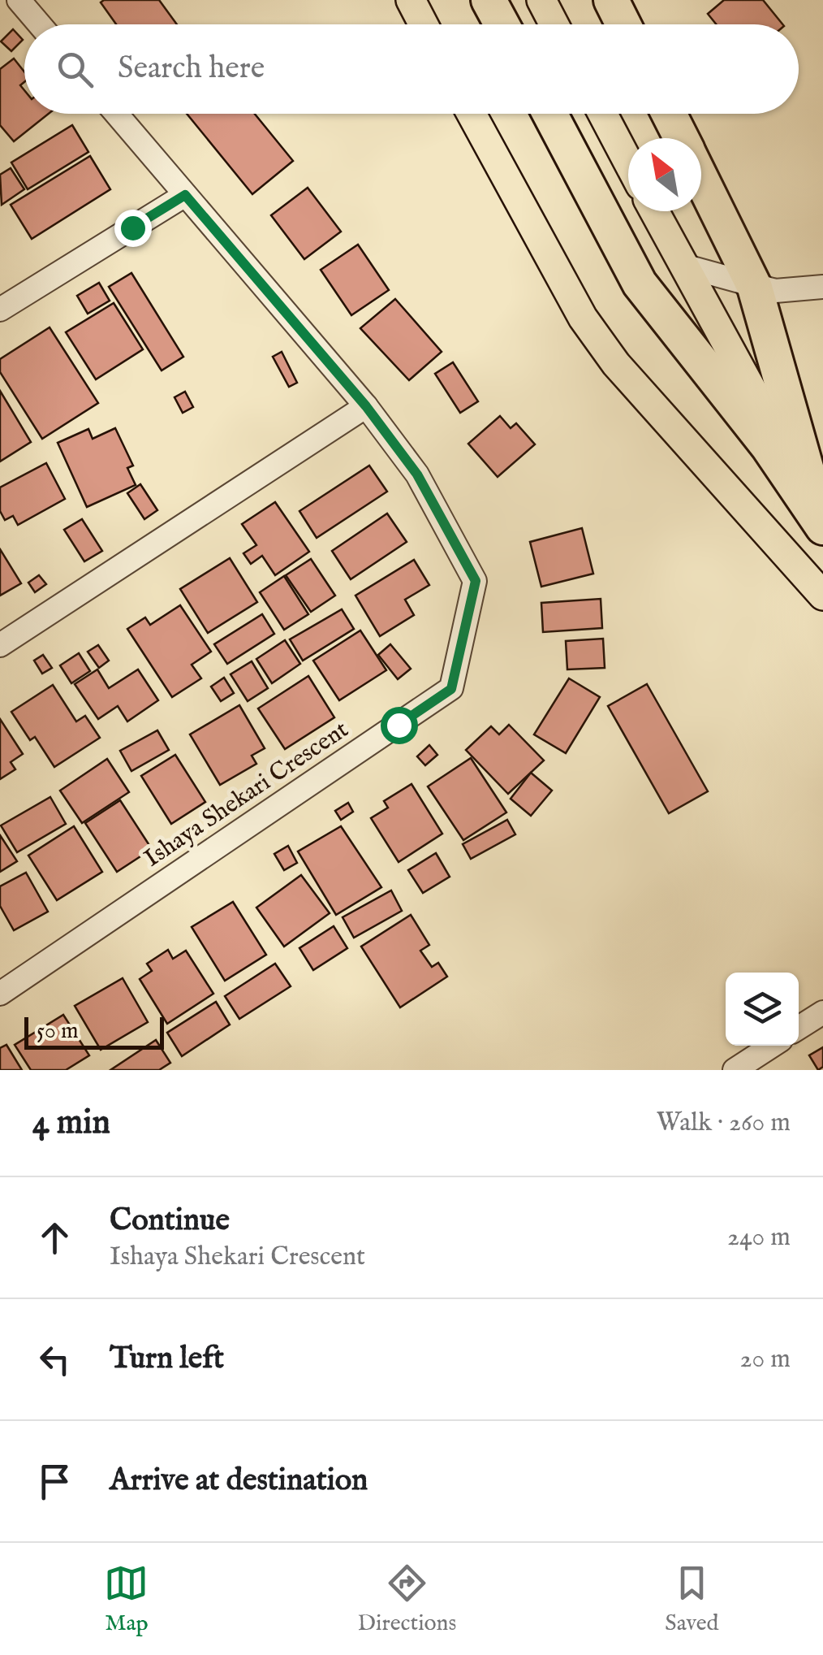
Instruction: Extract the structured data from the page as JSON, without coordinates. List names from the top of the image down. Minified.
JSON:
{"streets":{"street":["Ishaya Shekari Crescent"]},"scale_bar":"50 m","north":"top left","page":{"search":"Search here","scale":"50 m","heading":["4 min","Walk · 260 m"],"list":[["Continue","Ishaya Shekari Crescent","240 m"],["Turn left","20 m"],"Arrive at destination"],"nav":["Map","Directions","Saved"]}}
